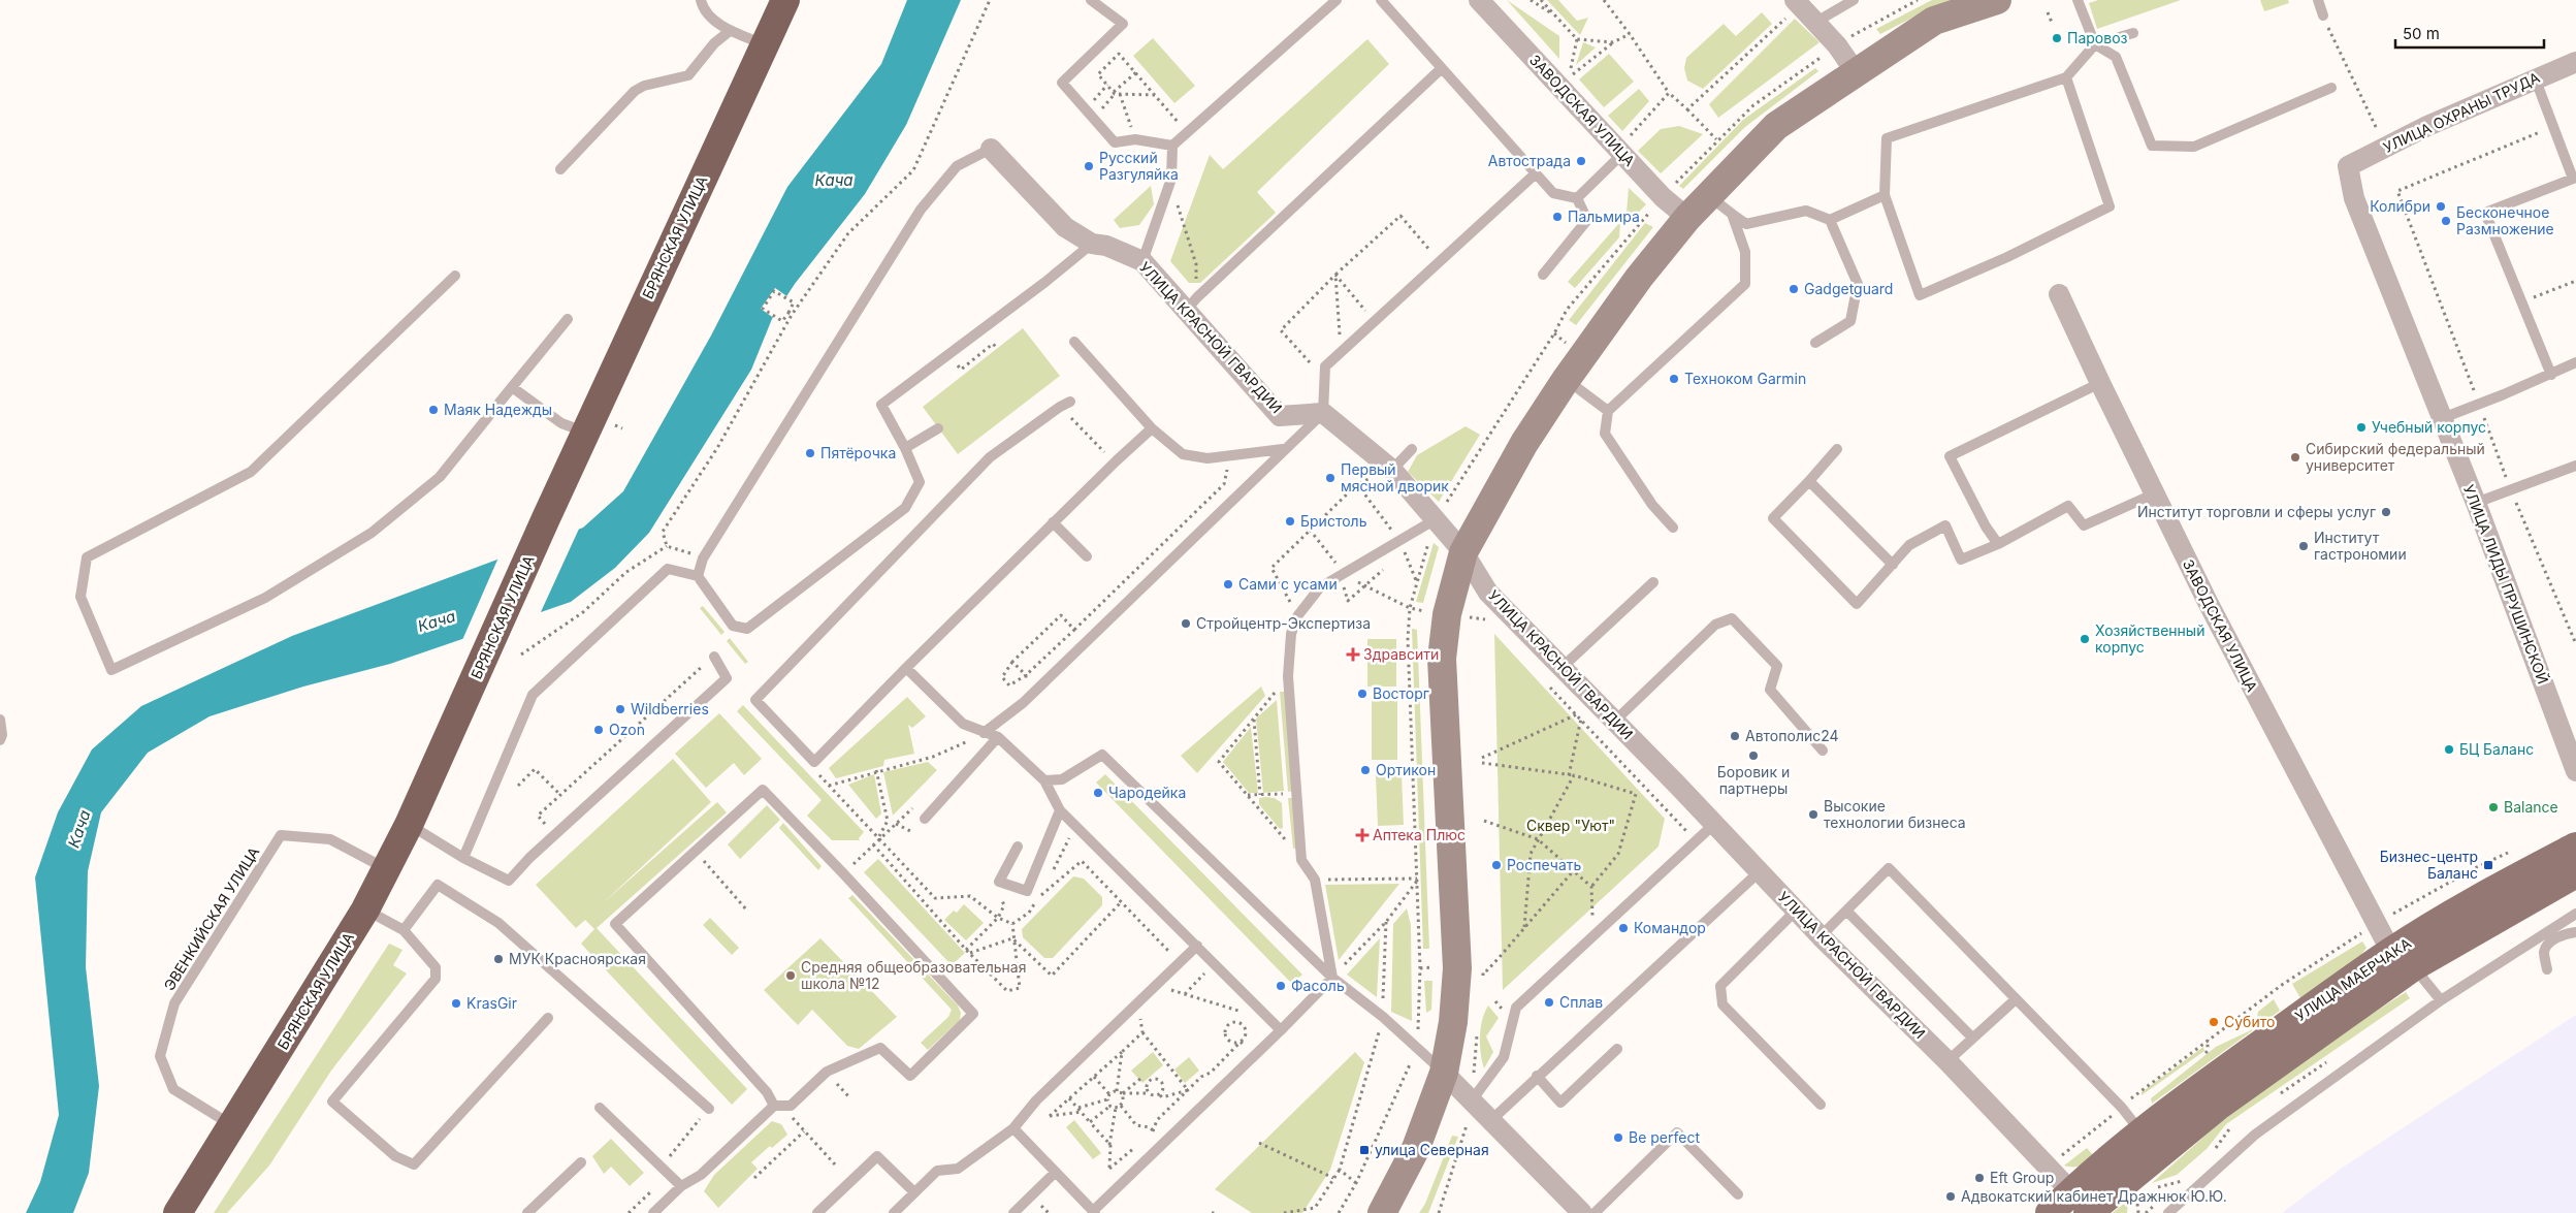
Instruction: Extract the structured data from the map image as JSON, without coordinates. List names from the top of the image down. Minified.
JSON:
{"streets":{"highway":["БРЯНСКАЯ УЛИЦА"],"main road":["УЛИЦА МАЕРЧАКА"],"street":["ЗАВОДСКАЯ УЛИЦА","УЛИЦА ОХРАНЫ ТРУДА","УЛИЦА КРАСНОЙ ГВАРДИИ","УЛИЦА ЛИДЫ ПРУШИНСКОЙ"],"lane":["ЭВЕНКИЙСКАЯ УЛИЦА"]},"crossings":[["ЗАВОДСКАЯ УЛИЦА","УЛИЦА МАЕРЧАКА"],["УЛИЦА ОХРАНЫ ТРУДА","УЛИЦА ЛИДЫ ПРУШИНСКОЙ"],["БРЯНСКАЯ УЛИЦА","ЭВЕНКИЙСКАЯ УЛИЦА"],["УЛИЦА КРАСНОЙ ГВАРДИИ","УЛИЦА МАЕРЧАКА"]],"water":["Кача"],"parks":["Сквер \"Уют\""],"places":{"other":["Паровоз","Автострада","Русский Разгуляйка","Колибри","Пальмира","Бесконечное Размножение","Gadgetguard","Техноком Garmin","Маяк Надежды","Учебный корпус","Пятёрочка","Сибирский федеральный университет","Первый мясной дворик","Институт торговли и сферы услуг","Бристоль","Институт гастрономии","Сами с усами","Стройцентр-Экспертиза","Хозяйственный корпус","Восторг","Wildberries","Ozon","Автополис24","БЦ Баланс","Боровик и партнеры","Ортикон","Чародейка","Balance","Высокие технологии бизнеса","Роспечать","Командор","МУК Красноярская","Средняя общеобразовательная школа №12","Фасоль","Сплав","KrasGir","Субито","Be perfect","Eft Group","Адвокатский кабинет Дражнюк Ю.Ю."],"health":["Здравсити","Аптека Плюс"],"transit":["Бизнес-центр Баланс","улица Северная"]},"scale_bar":"50 m"}
